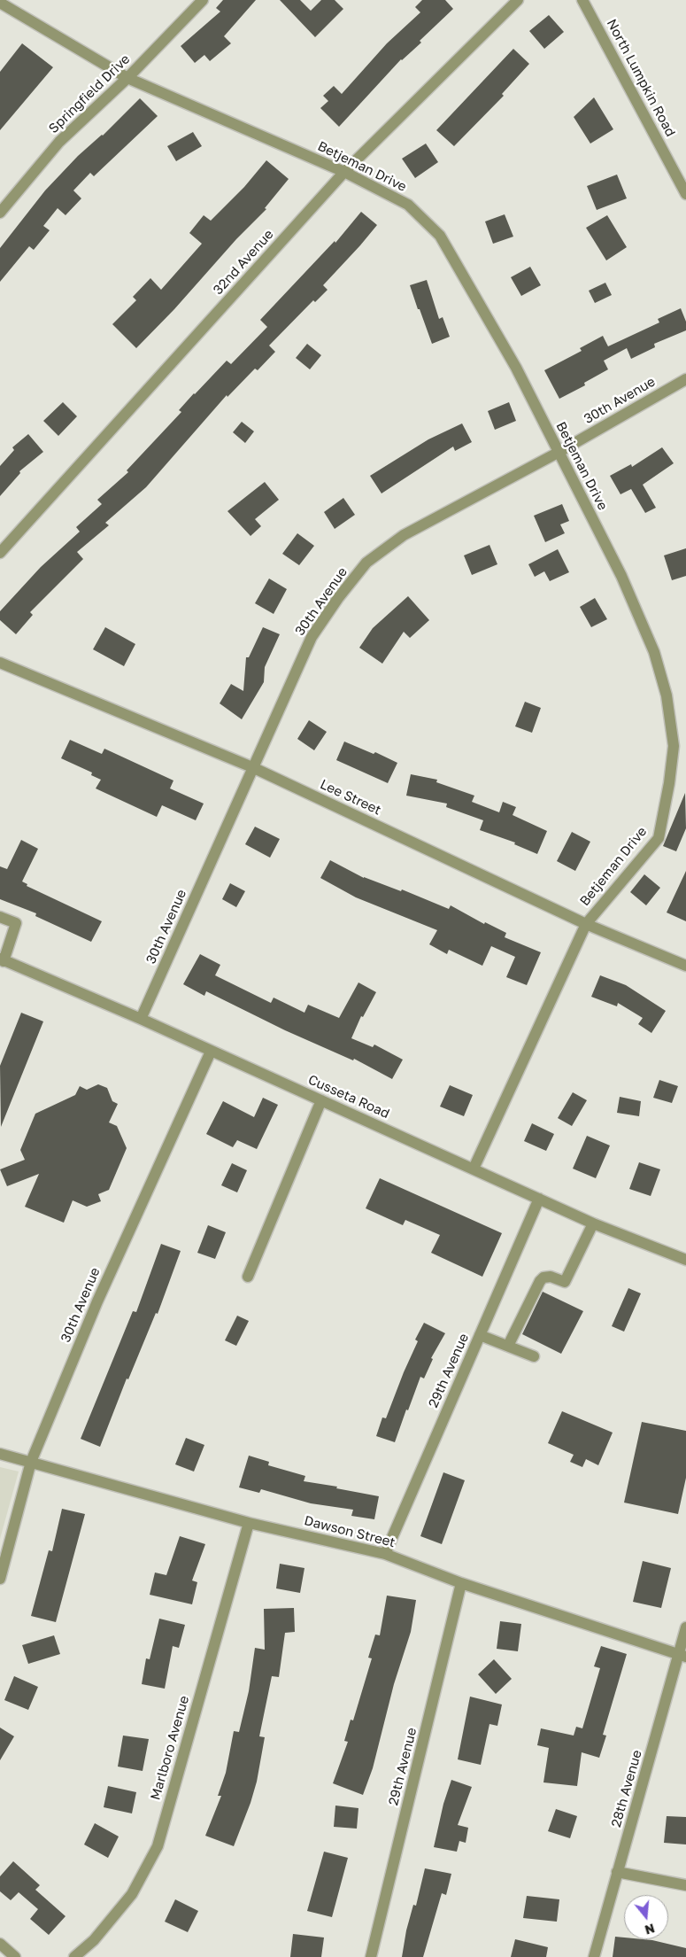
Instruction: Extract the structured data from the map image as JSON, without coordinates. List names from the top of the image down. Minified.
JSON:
{"streets":{"street":["North Lumpkin Road","Springfield Drive","Betjeman Drive","32nd Avenue","30th Avenue","Lee Street","Cusseta Road","29th Avenue","Dawson Street","Marlboro Avenue","28th Avenue"]},"crossings":[["Springfield Drive","Betjeman Drive"],["Betjeman Drive","32nd Avenue"],["Betjeman Drive","30th Avenue"],["Betjeman Drive","Lee Street"],["Betjeman Drive","Cusseta Road"],["30th Avenue","Lee Street"],["30th Avenue","Cusseta Road"],["30th Avenue","Dawson Street"],["Cusseta Road","29th Avenue"],["29th Avenue","Dawson Street"],["Dawson Street","Marlboro Avenue"],["Dawson Street","28th Avenue"]],"north":"bottom"}
